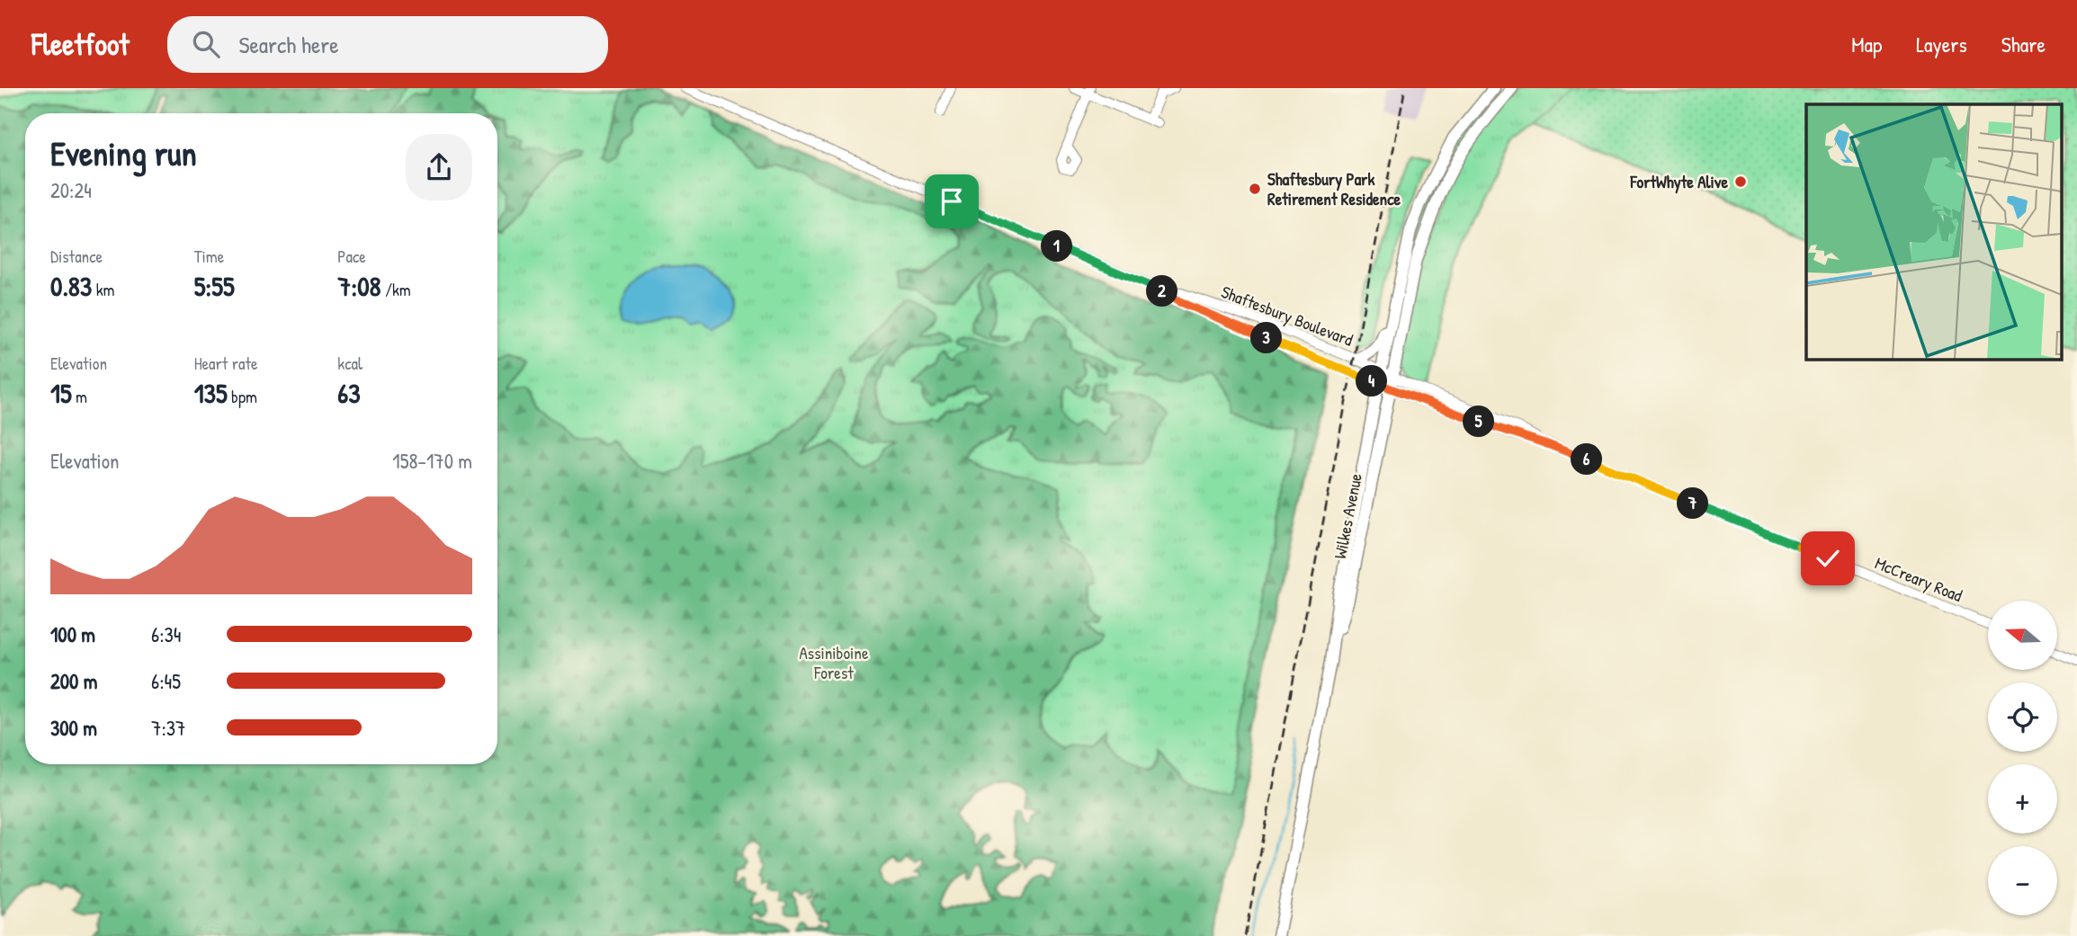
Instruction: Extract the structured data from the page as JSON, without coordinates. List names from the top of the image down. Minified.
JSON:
{"streets":{"main road":["Wilkes Avenue"],"street":["Shaftesbury Boulevard","McCreary Road"]},"crossings":[["Shaftesbury Boulevard","Wilkes Avenue"],["Shaftesbury Boulevard","McCreary Road"],["Wilkes Avenue","McCreary Road"]],"parks":["Assiniboine Forest"],"places":["FortWhyte Alive","Shaftesbury Park Retirement Residence"],"north":"left","page":{"header":"Fleetfoot","search":"Search here","nav":["Map","Layers","Share"],"heading":["Evening run","20:24"],"stats":[["Distance","0.83 km"],["Time","5:55"],["Pace","7:08 /km"],["Elevation","15 m"],["Heart rate","135 bpm"],["kcal","63"]],"pins":["1","2","3","4","5","6","7"],"chart":["Elevation","158–170 m"],"map_buttons":["+","−"],"list":[{"name":"100 m","note":"6:34"},{"name":"200 m","note":"6:45"},{"name":"300 m","note":"7:37"}]}}
